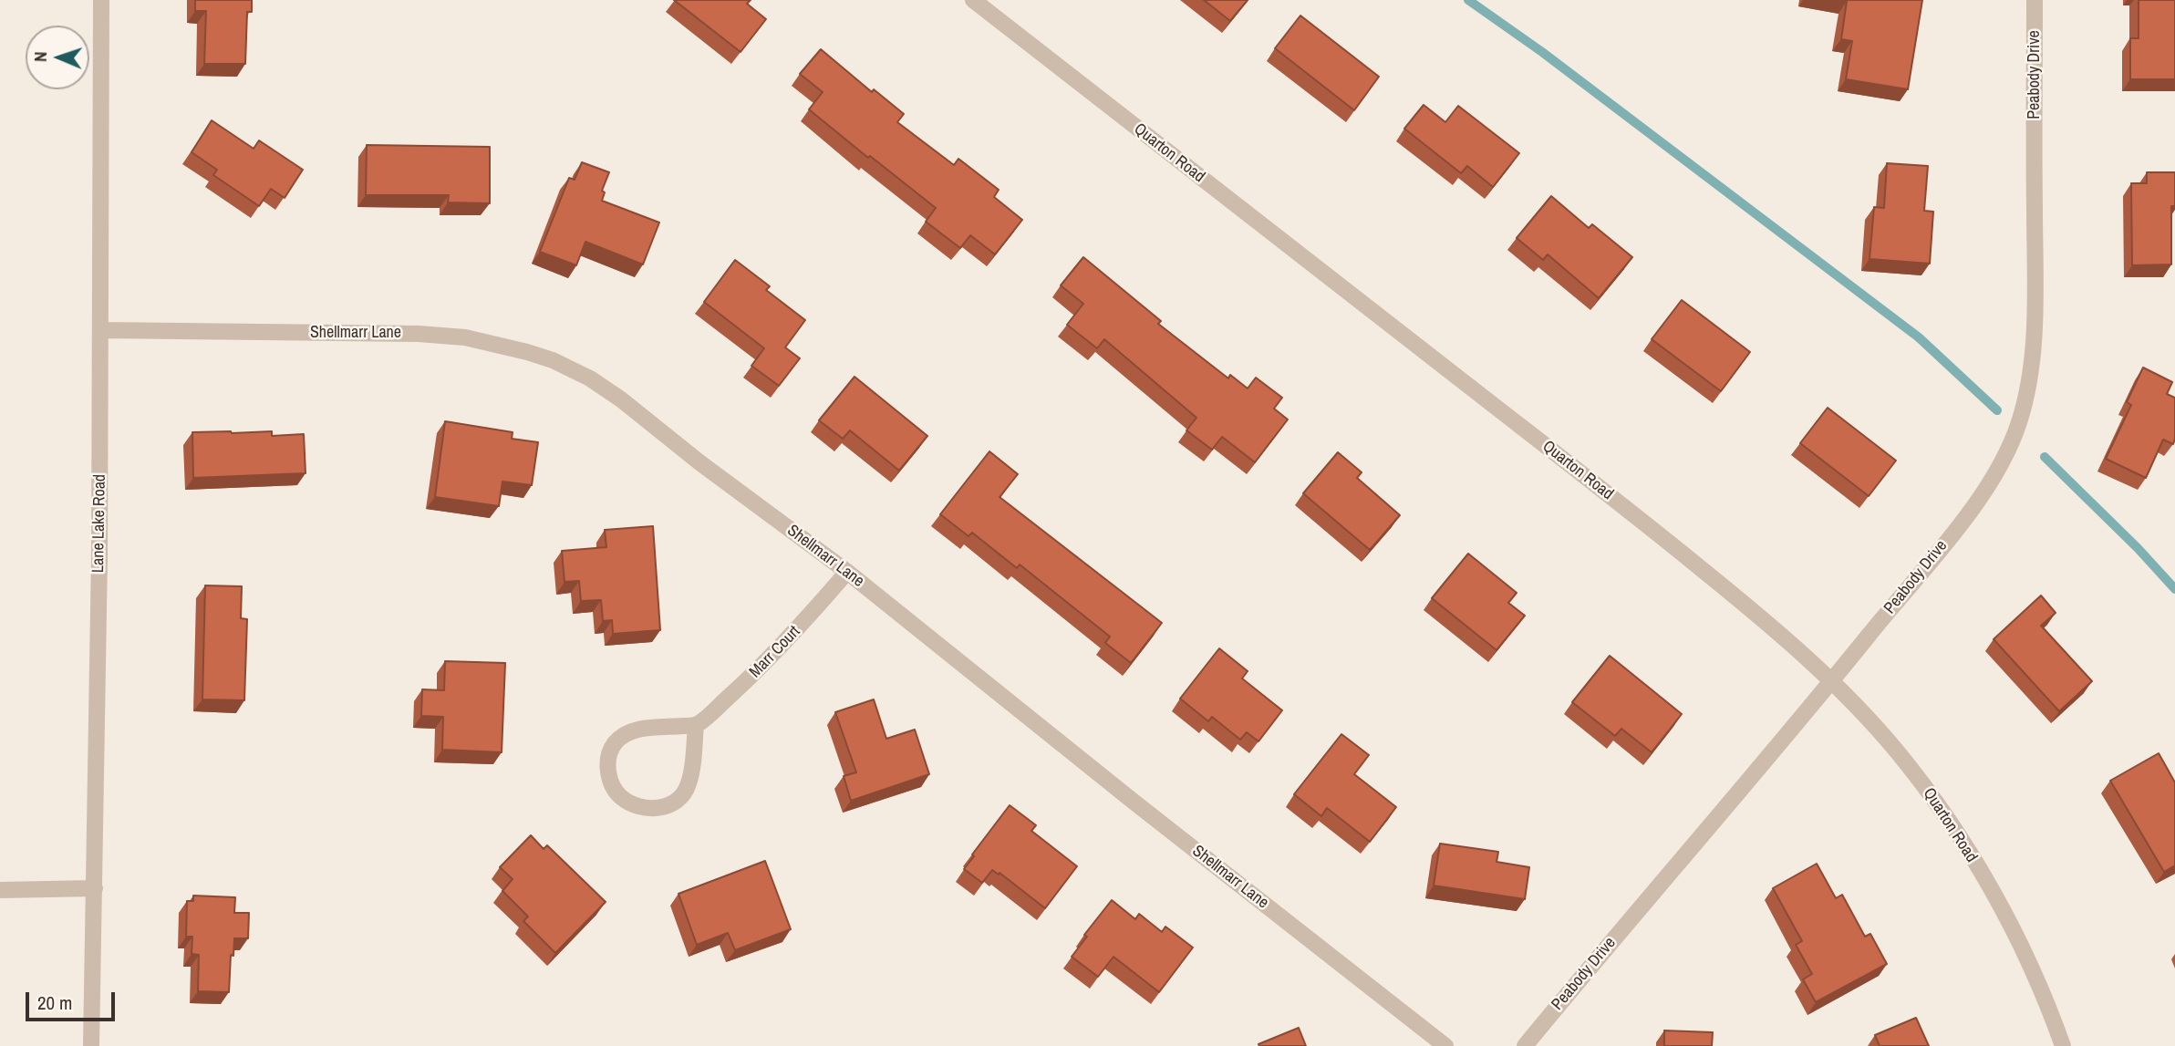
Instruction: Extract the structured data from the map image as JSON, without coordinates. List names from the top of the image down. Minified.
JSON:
{"streets":{"street":["Peabody Drive","Quarton Road","Shellmarr Lane","Lane Lake Road","Marr Court"]},"crossings":[["Peabody Drive","Quarton Road"],["Shellmarr Lane","Lane Lake Road"],["Shellmarr Lane","Marr Court"]],"scale_bar":"20 m","north":"left"}
